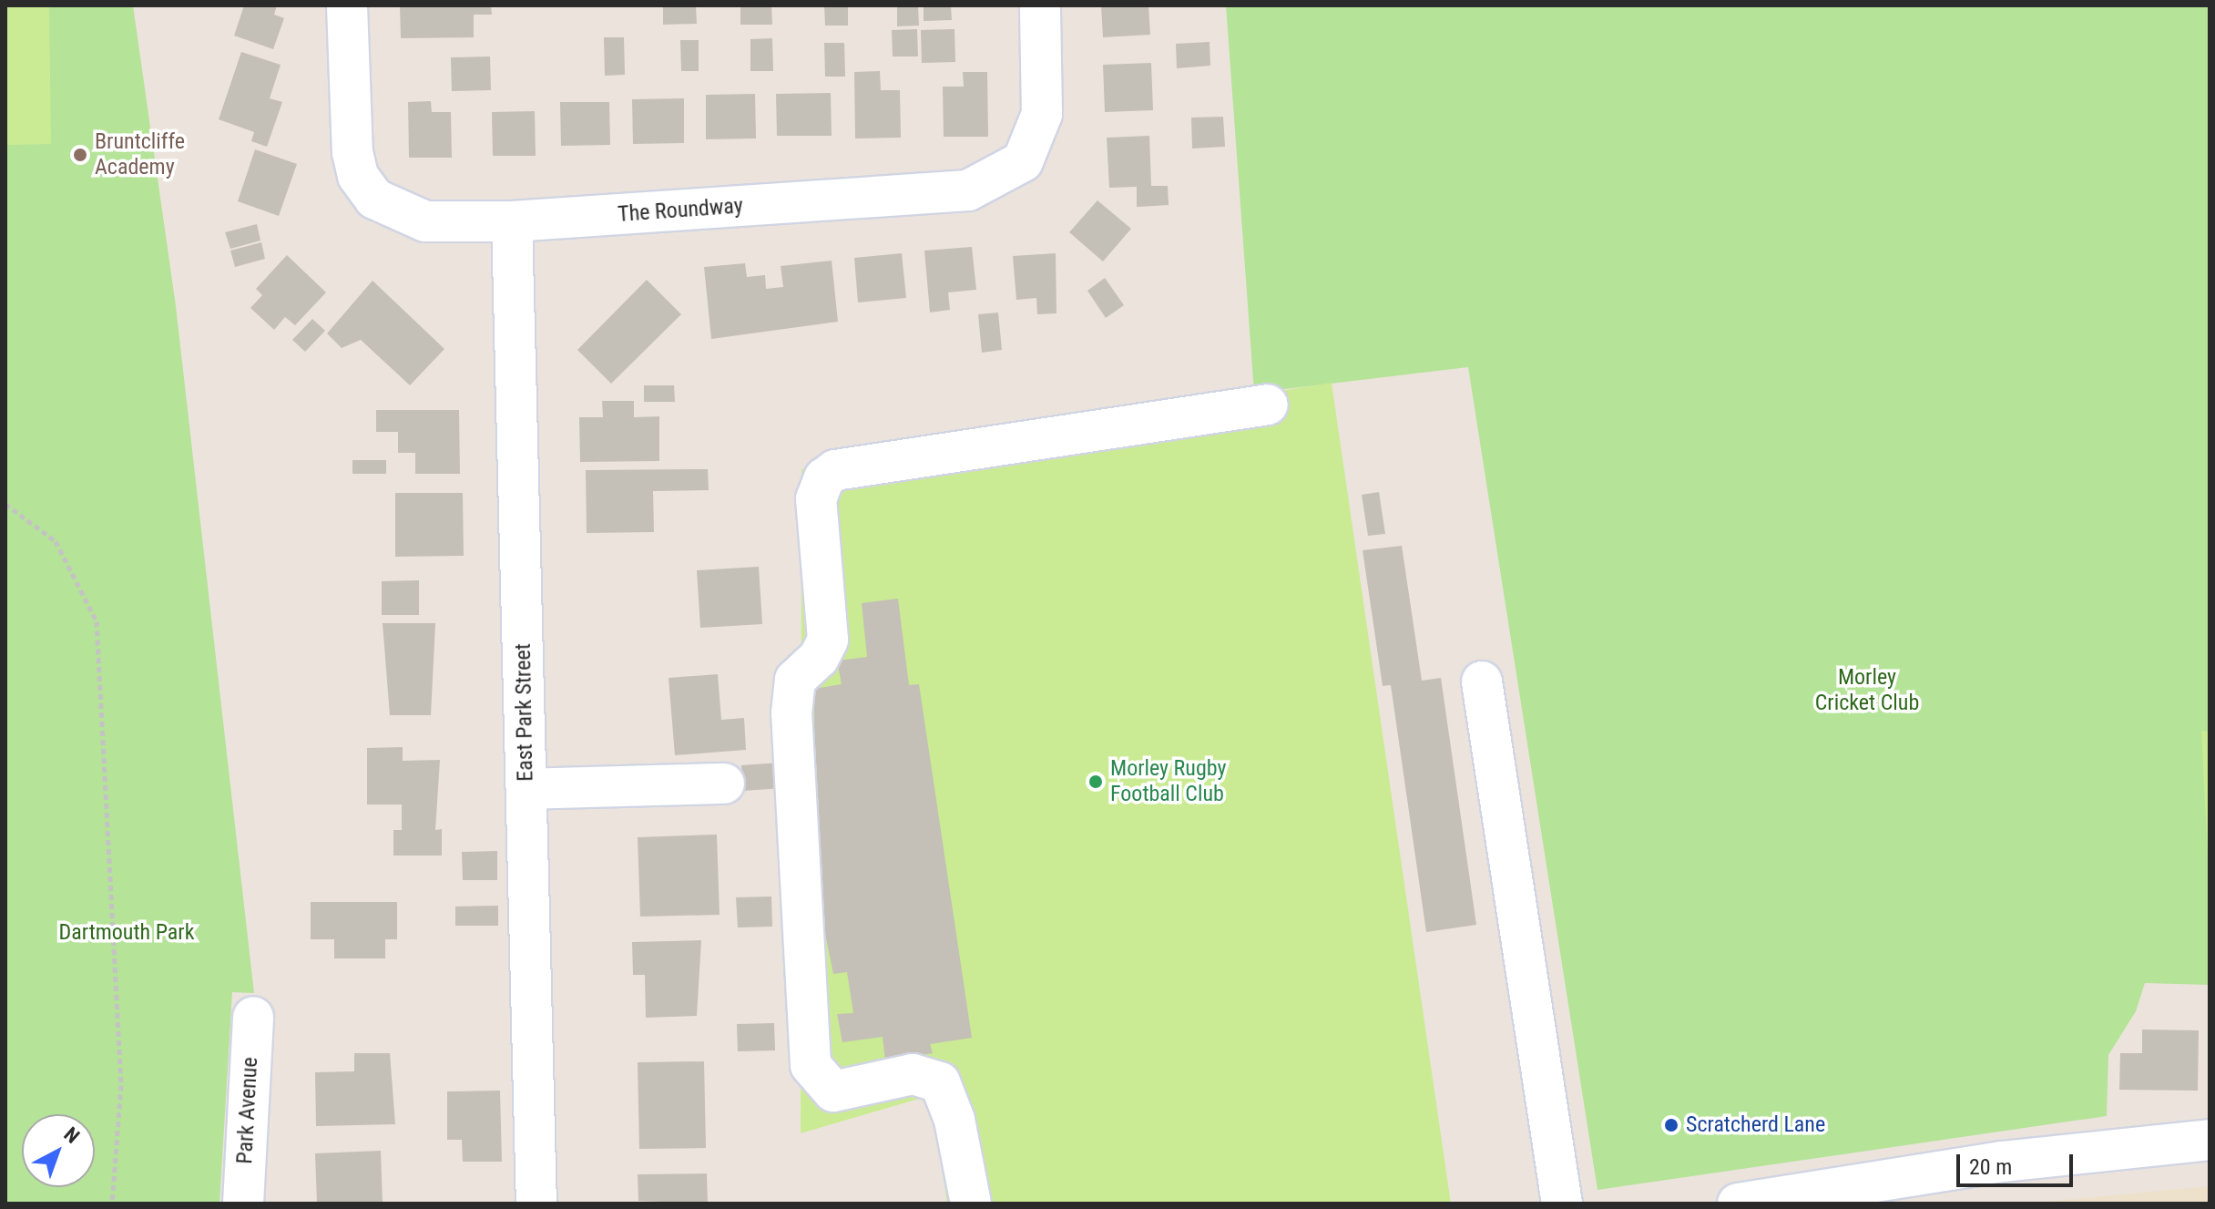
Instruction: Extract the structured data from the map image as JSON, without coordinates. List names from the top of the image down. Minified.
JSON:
{"streets":{"street":["The Roundway","East Park Street","Park Avenue"]},"crossings":[["The Roundway","East Park Street"]],"parks":["Morley Cricket Club","Dartmouth Park"],"places":["Bruntcliffe Academy","Morley Rugby Football Club","Scratcherd Lane"],"scale_bar":"20 m","north":"top right"}
